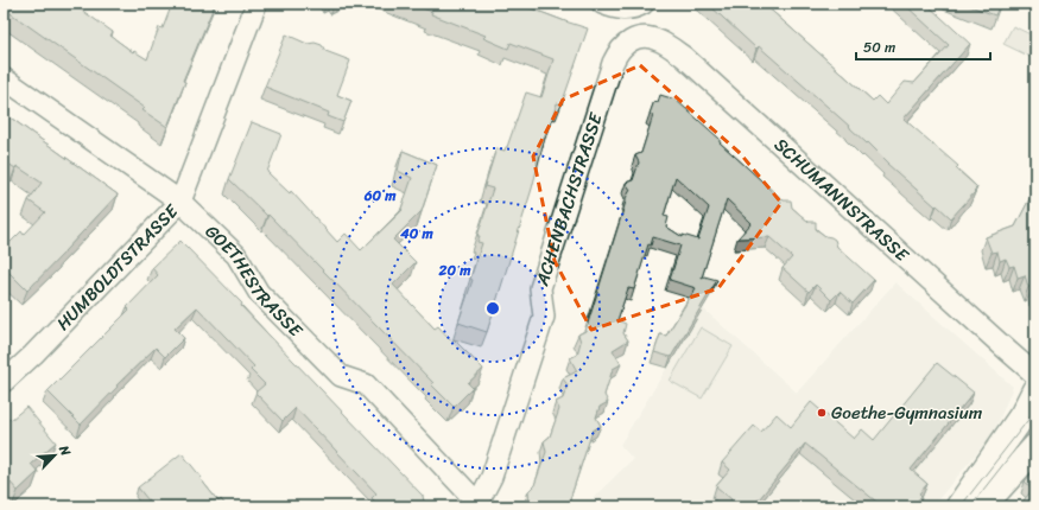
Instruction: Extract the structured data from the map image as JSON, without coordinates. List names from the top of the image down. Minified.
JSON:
{"streets":{"street":["ACHENBACHSTRASSE","SCHUMANNSTRASSE","HUMBOLDTSTRASSE","GOETHESTRASSE"]},"crossings":[["ACHENBACHSTRASSE","SCHUMANNSTRASSE"],["ACHENBACHSTRASSE","GOETHESTRASSE"],["HUMBOLDTSTRASSE","GOETHESTRASSE"]],"places":["Goethe-Gymnasium"],"scale_bar":"50 m","north":"top right","rings":["60 m","40 m","20 m"]}
